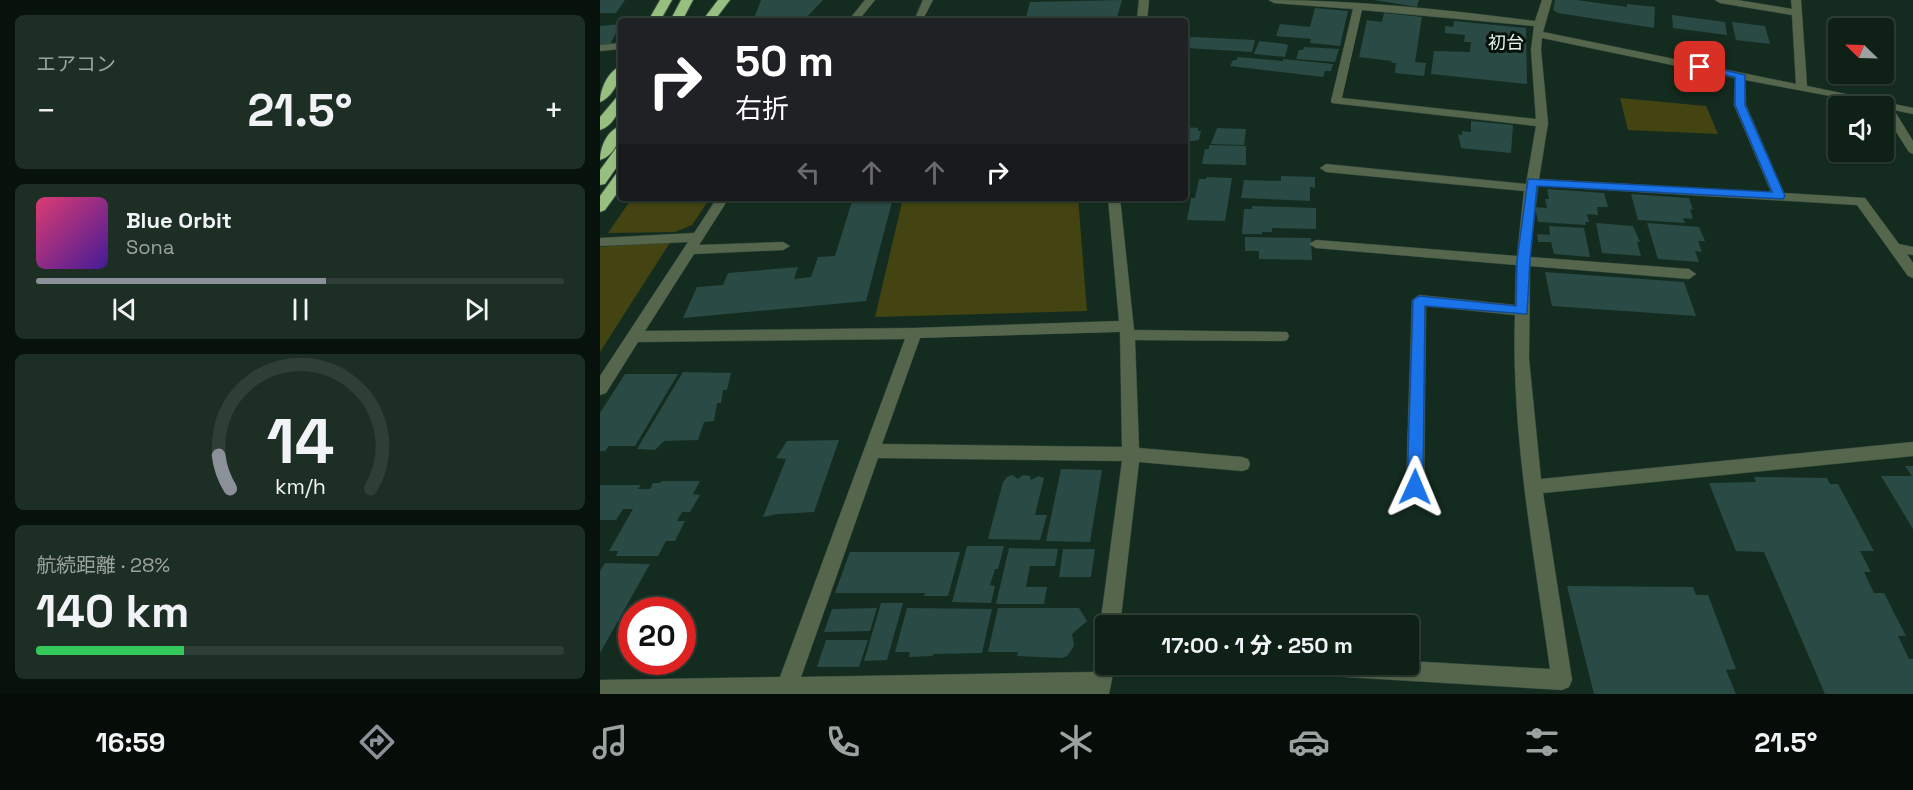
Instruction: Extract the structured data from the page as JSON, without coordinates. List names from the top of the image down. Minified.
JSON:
{"districts":["初台"],"north":"top left","page":{"tile":["エアコン",["航続距離 · 28%","140 km"]],"turn":["50 m","右折"],"heat":["−","21.5°","+"],"song":["Blue Orbit","Sona"],"limit":"20","trip":"17:00 · 1 分 · 250 m","tabs":["16:59","21.5°"],"gauge":["14","km/h"]}}
